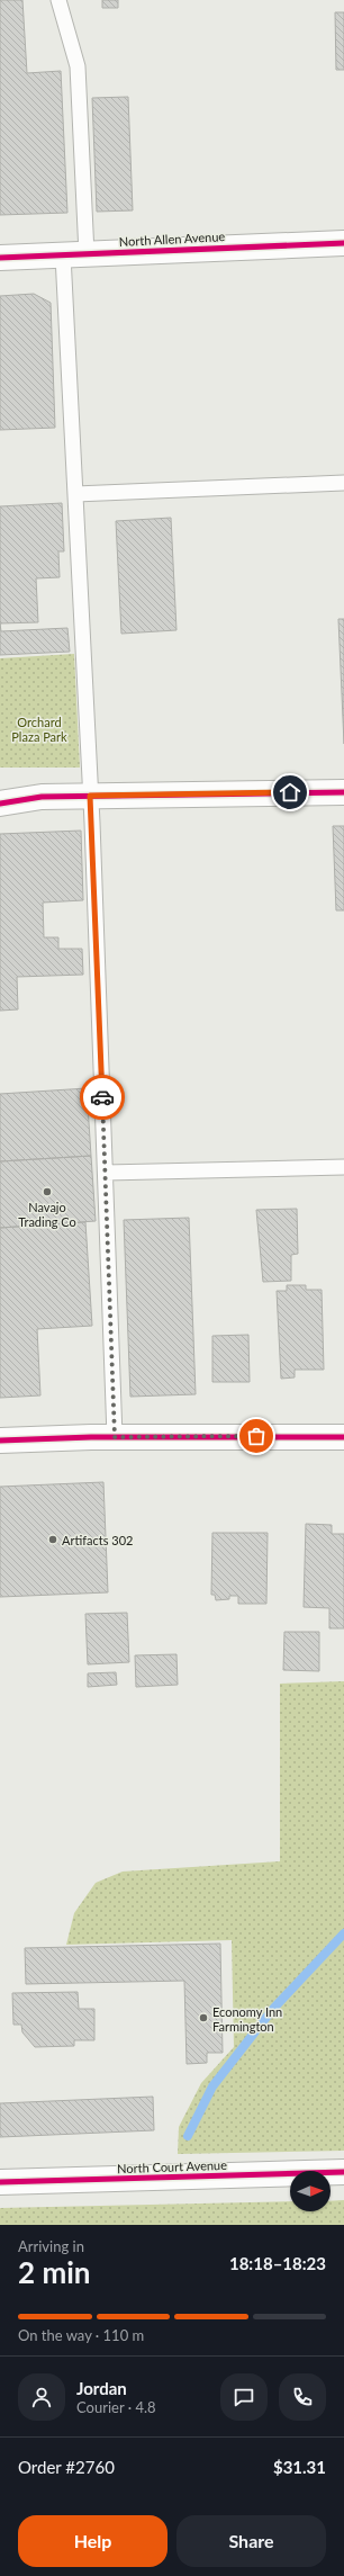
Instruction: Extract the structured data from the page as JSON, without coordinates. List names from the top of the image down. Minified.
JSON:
{"streets":{"street":["North Allen Avenue","North Court Avenue"]},"parks":["Orchard Plaza Park"],"places":["Navajo Trading Co","Artifacts 302","Economy Inn Farmington"],"north":"right","page":{"heading":["2 min","Arriving in","18:18–18:23"],"panel":["Jordan","Courier · 4.8","Order #2760","$31.31"],"bar":"On the way · 110 m","buttons":["Help","Share"]}}
